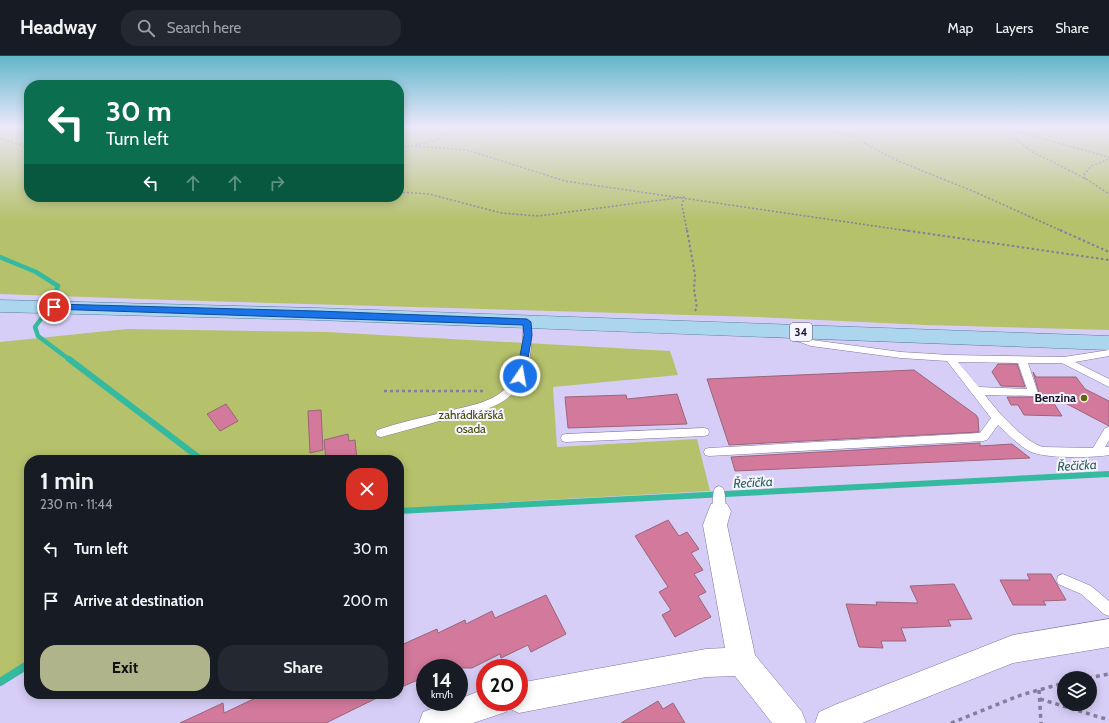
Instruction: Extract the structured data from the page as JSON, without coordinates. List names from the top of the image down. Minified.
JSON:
{"streets":{"main road":["34"]},"water":["Řečička"],"parks":["zahrádkářšká osada"],"places":["Benzina"],"page":{"header":"Headway","search":"Search here","nav":["Map","Layers","Share"],"turn":["30 m","Turn left"],"heading":["1 min","230 m · 11:44"],"list":[{"name":"Turn left","value":"30 m"},{"name":"Arrive at destination","value":"200 m"}],"buttons":["Exit","Share"],"speed":"14 km/h","limit":"20"}}
